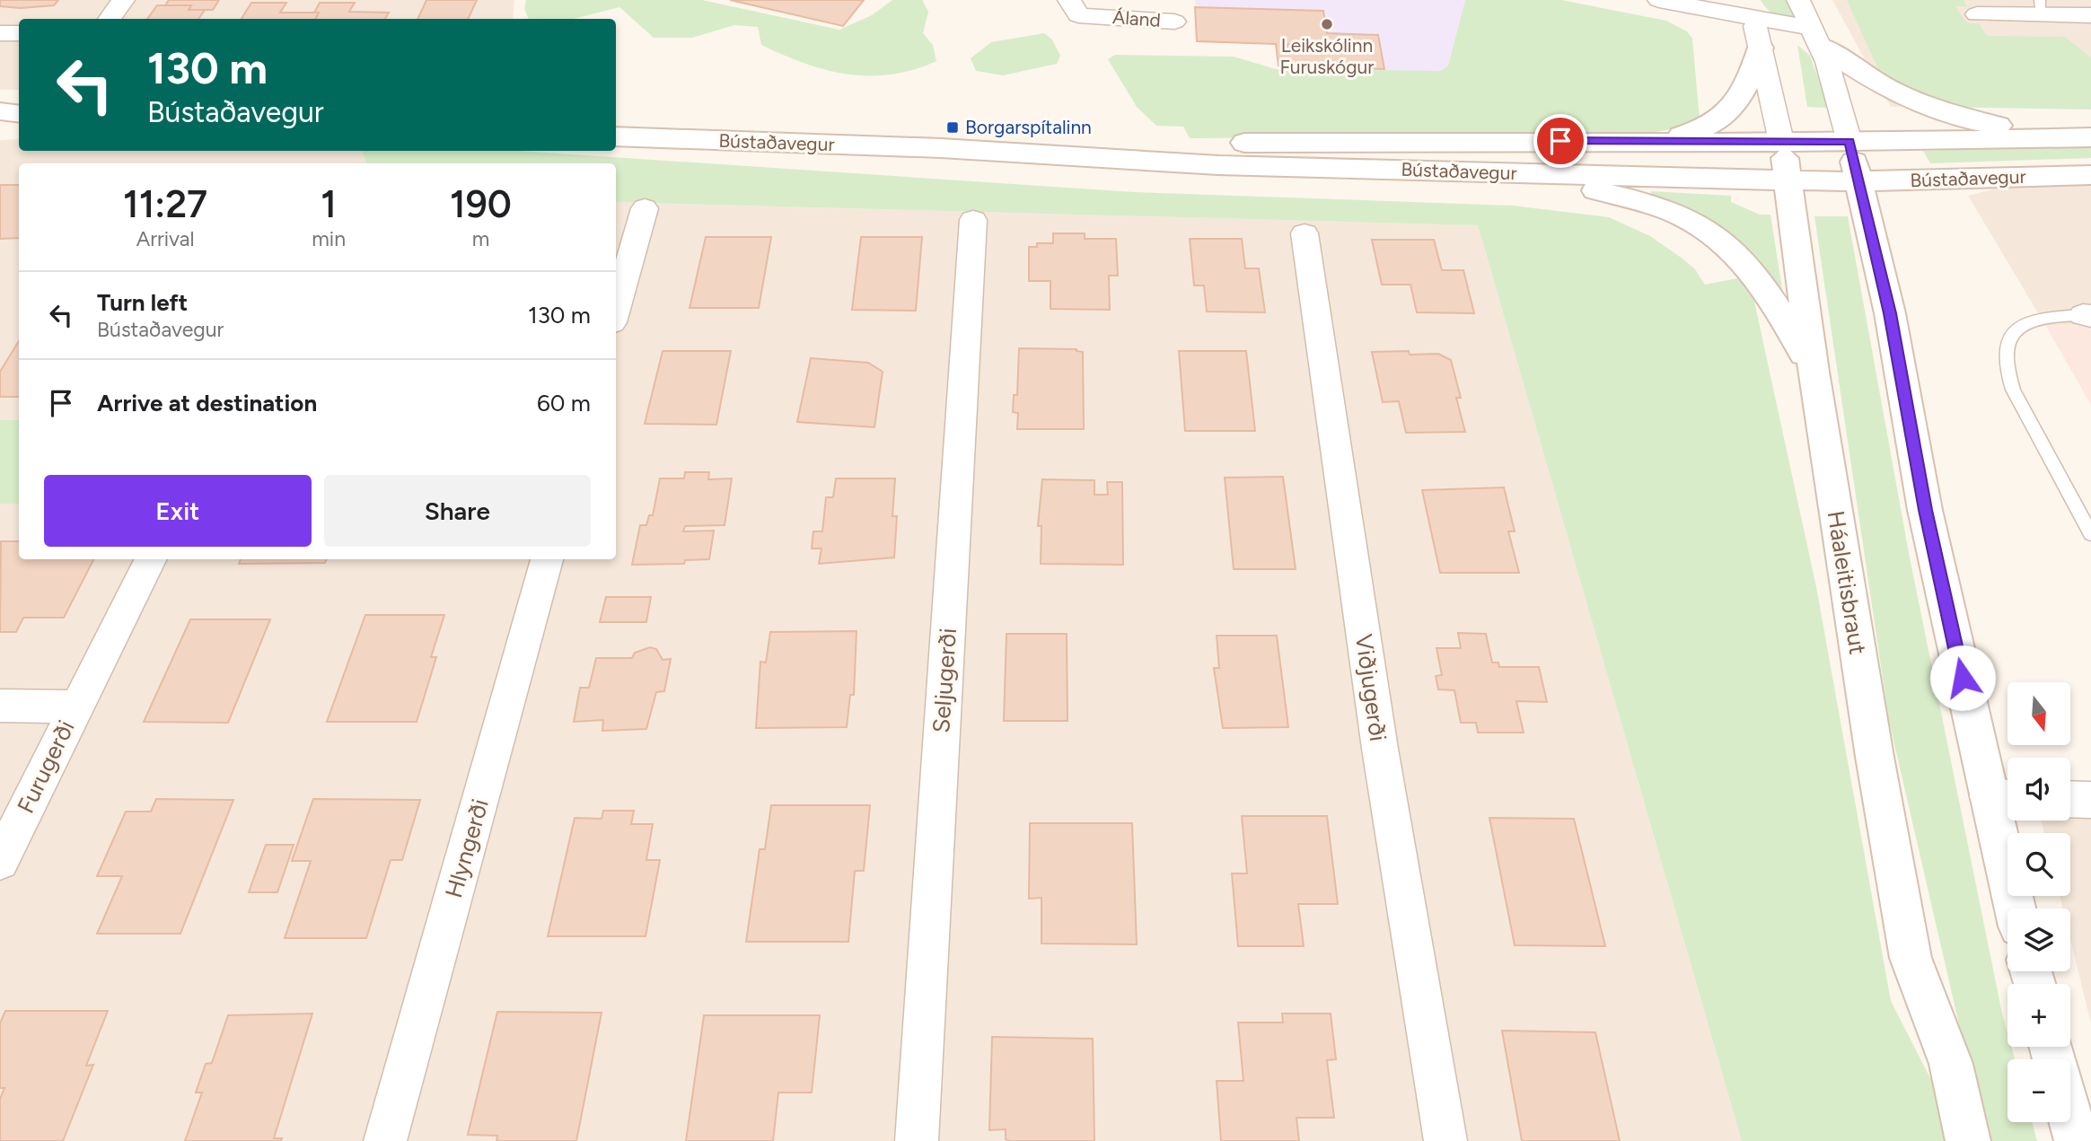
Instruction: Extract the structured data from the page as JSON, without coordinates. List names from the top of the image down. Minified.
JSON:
{"streets":{"main road":["Bústaðavegur","Háaleitisbraut"],"street":["Áland","Seljugerði","Viðjugerði","Furugerði","Hlyngerði"]},"crossings":[["Bústaðavegur","Háaleitisbraut"]],"places":{"other":["Leikskólinn Furuskógur"],"transit":["Borgarspítalinn"]},"north":"bottom","page":{"turn":["130 m","Bústaðavegur"],"eta":["11:27","Arrival","1","min","190","m"],"list":[{"name":"Turn left","note":"Bústaðavegur","value":"130 m"},{"name":"Arrive at destination","value":"60 m"}],"buttons":["Exit","Share"],"map_buttons":["+","−"]}}
